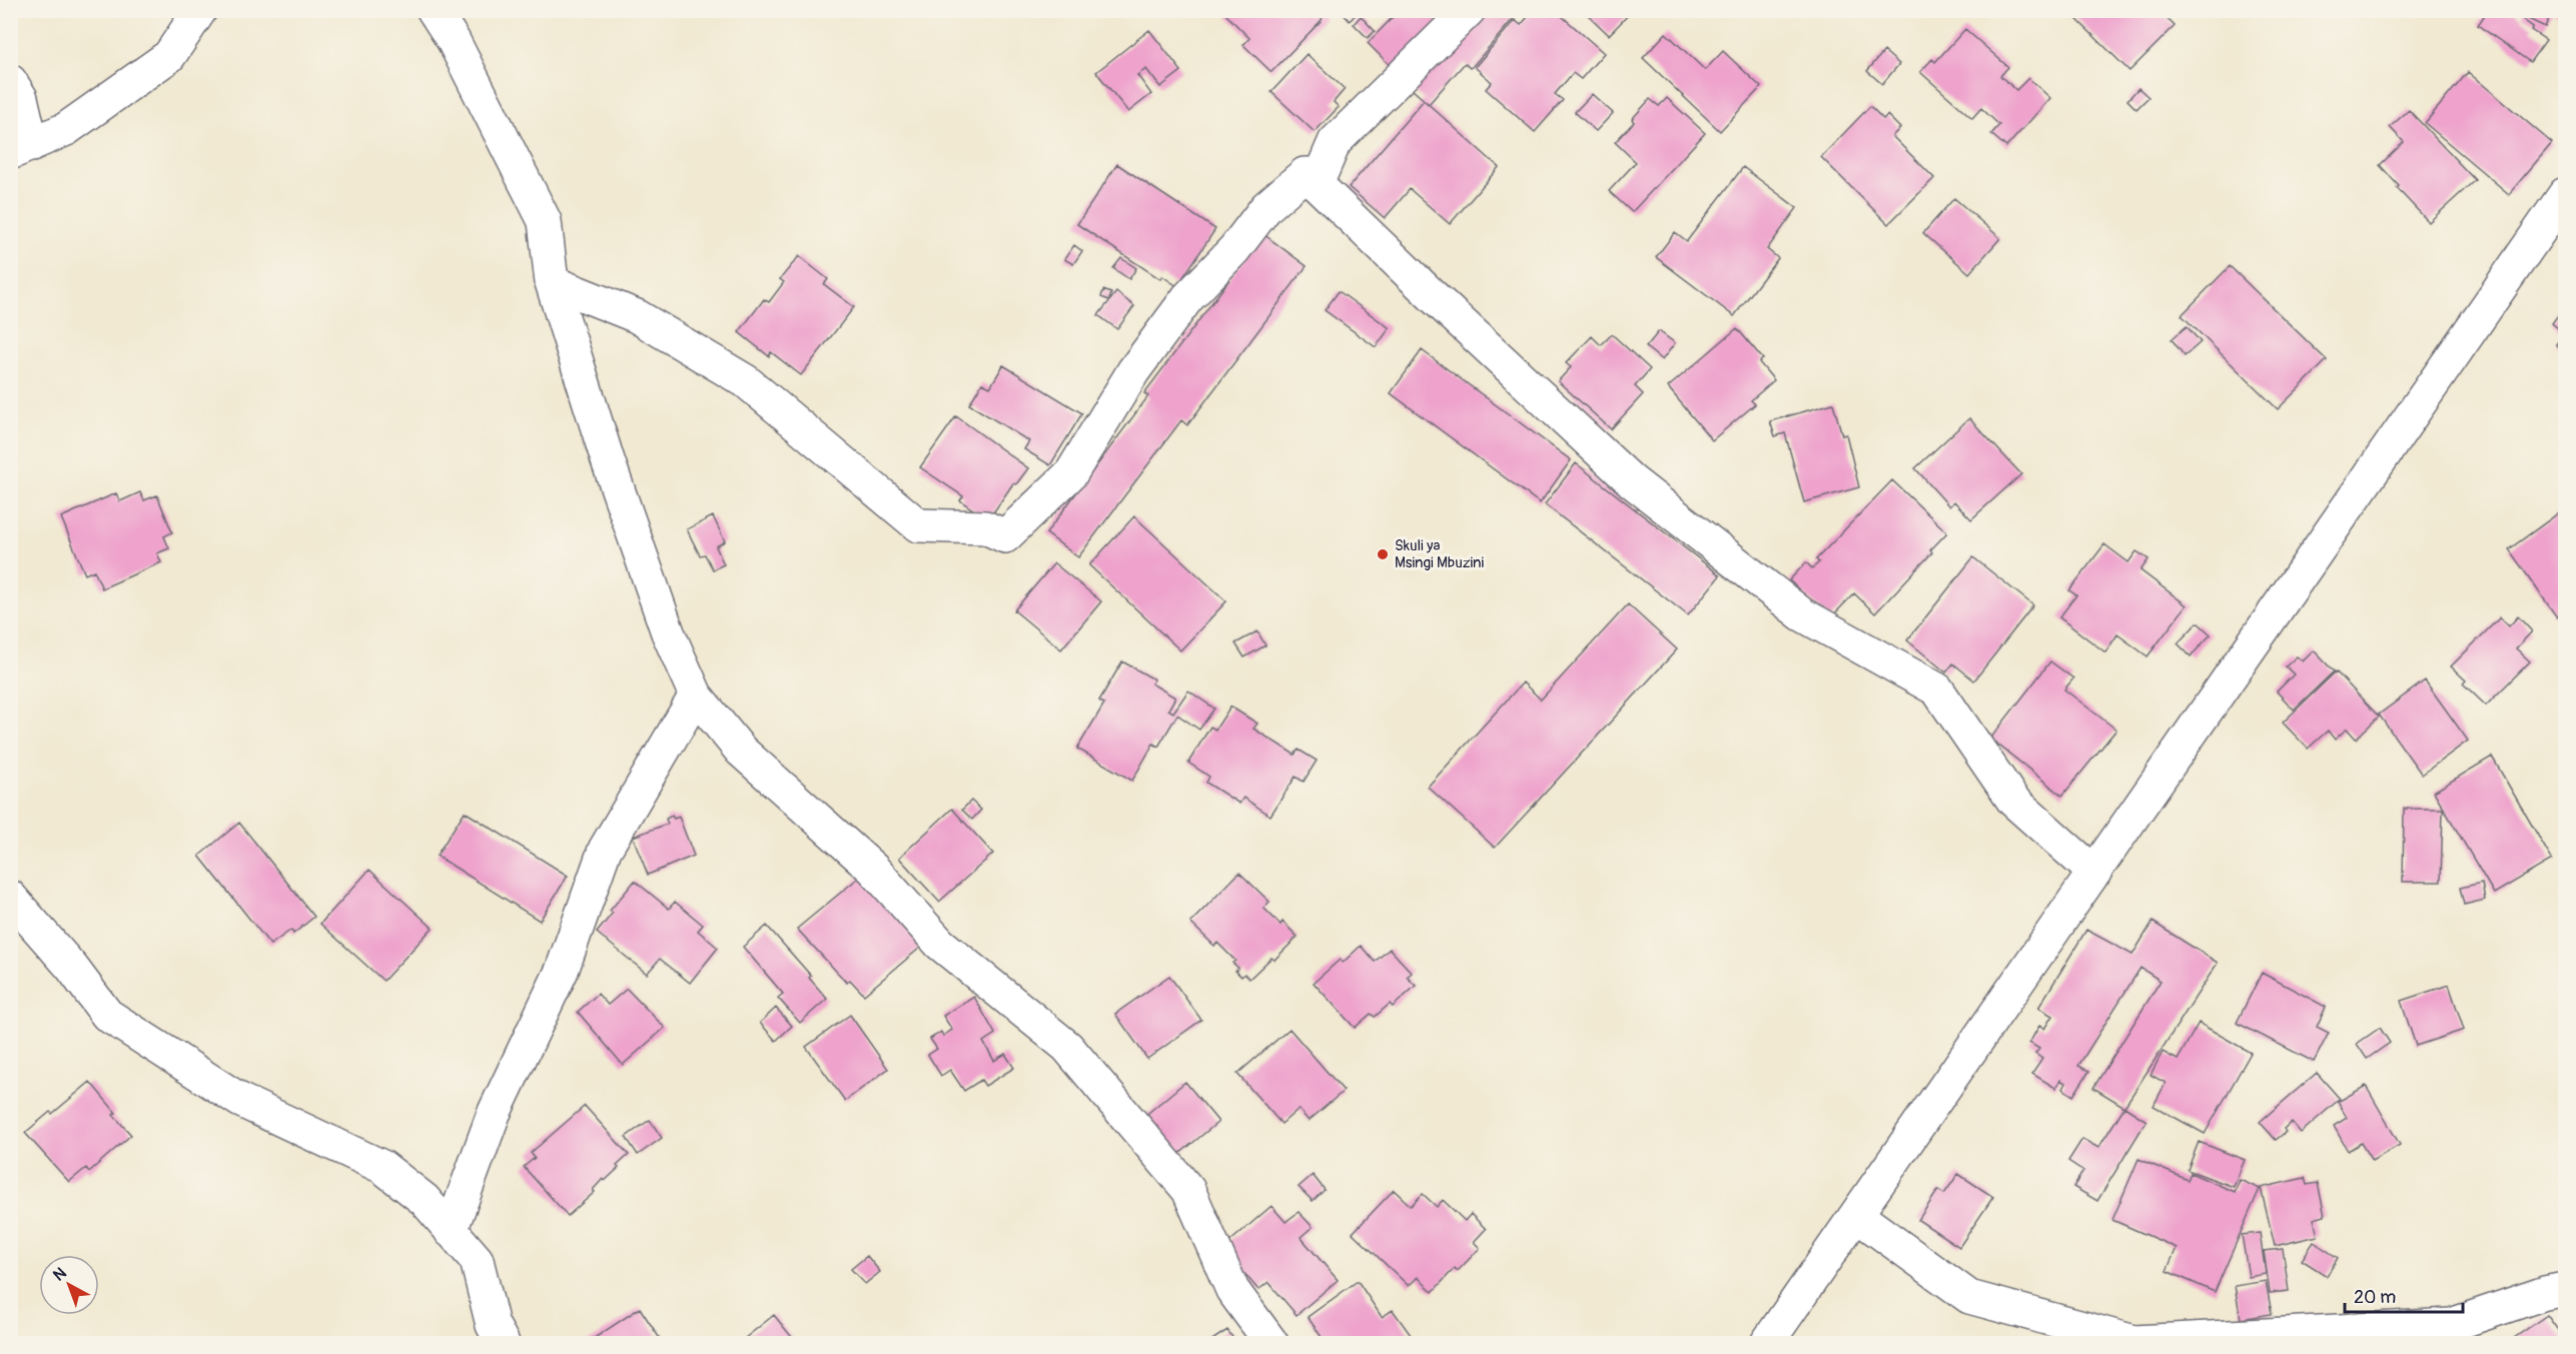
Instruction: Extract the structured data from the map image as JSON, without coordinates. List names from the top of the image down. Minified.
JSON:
{"places":["Skuli ya Msingi Mbuzini"],"scale_bar":"20 m","north":"top left"}
